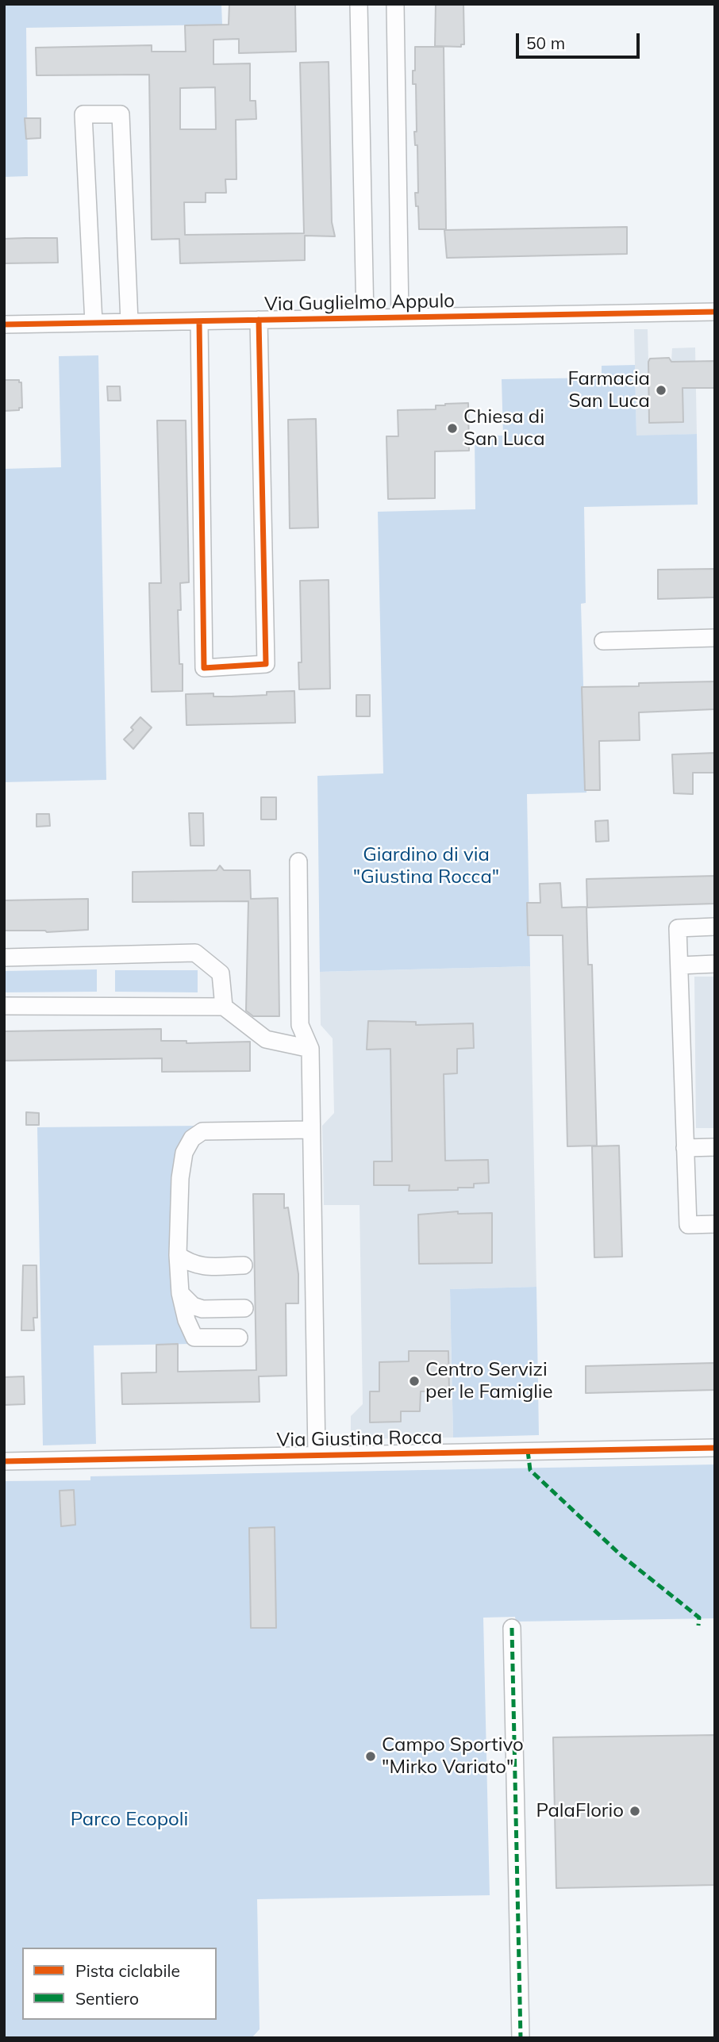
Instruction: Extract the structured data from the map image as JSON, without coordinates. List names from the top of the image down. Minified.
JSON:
{"streets":{"street":["Via Guglielmo Appulo","Via Giustina Rocca"]},"parks":["Giardino di via \"Giustina Rocca\"","Parco Ecopoli"],"places":["Farmacia San Luca","Chiesa di San Luca","Centro Servizi per le Famiglie","Campo Sportivo \"Mirko Variato\"","PalaFlorio"],"legend":["Pista ciclabile","Sentiero"],"scale_bar":"50 m"}
